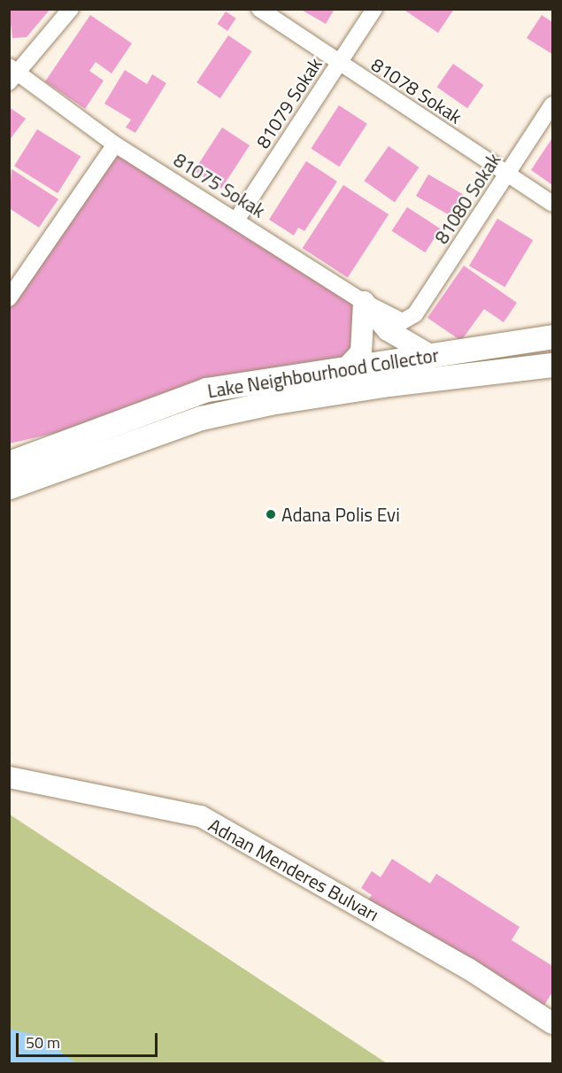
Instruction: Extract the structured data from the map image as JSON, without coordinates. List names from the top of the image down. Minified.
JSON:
{"streets":{"main road":["Lake Neighbourhood Collector"],"street":["81078 Sokak","81079 Sokak","81075 Sokak","81080 Sokak","Adnan Menderes Bulvarı"]},"crossings":[["81078 Sokak","81079 Sokak"],["81078 Sokak","81080 Sokak"],["81079 Sokak","81075 Sokak"],["81075 Sokak","81080 Sokak"]],"places":["Adana Polis Evi"],"scale_bar":"50 m"}
